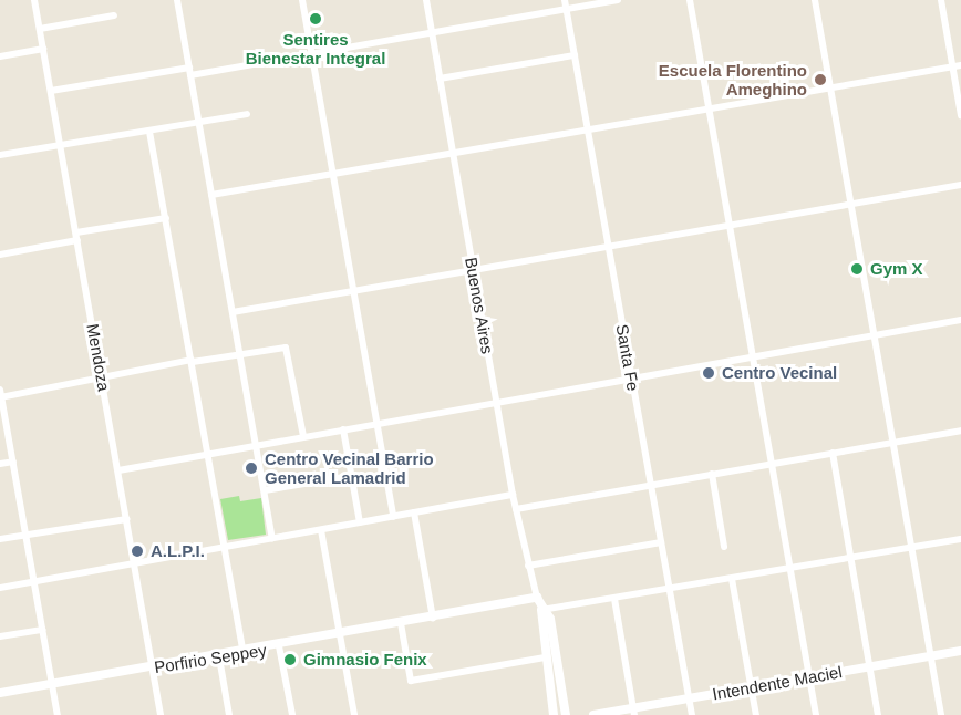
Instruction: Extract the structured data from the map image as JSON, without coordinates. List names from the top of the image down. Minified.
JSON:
{"streets":{"main road":["Buenos Aires","Porfirio Seppey","Intendente Maciel"],"street":["Mendoza","Santa Fe"]},"crossings":[["Buenos Aires","Porfirio Seppey"],["Mendoza","Porfirio Seppey"],["Santa Fe","Intendente Maciel"]],"places":["Sentires Bienestar Integral","Escuela Florentino Ameghino","Gym X","Centro Vecinal","Centro Vecinal Barrio General Lamadrid","A.L.P.I.","Gimnasio Fenix"]}
